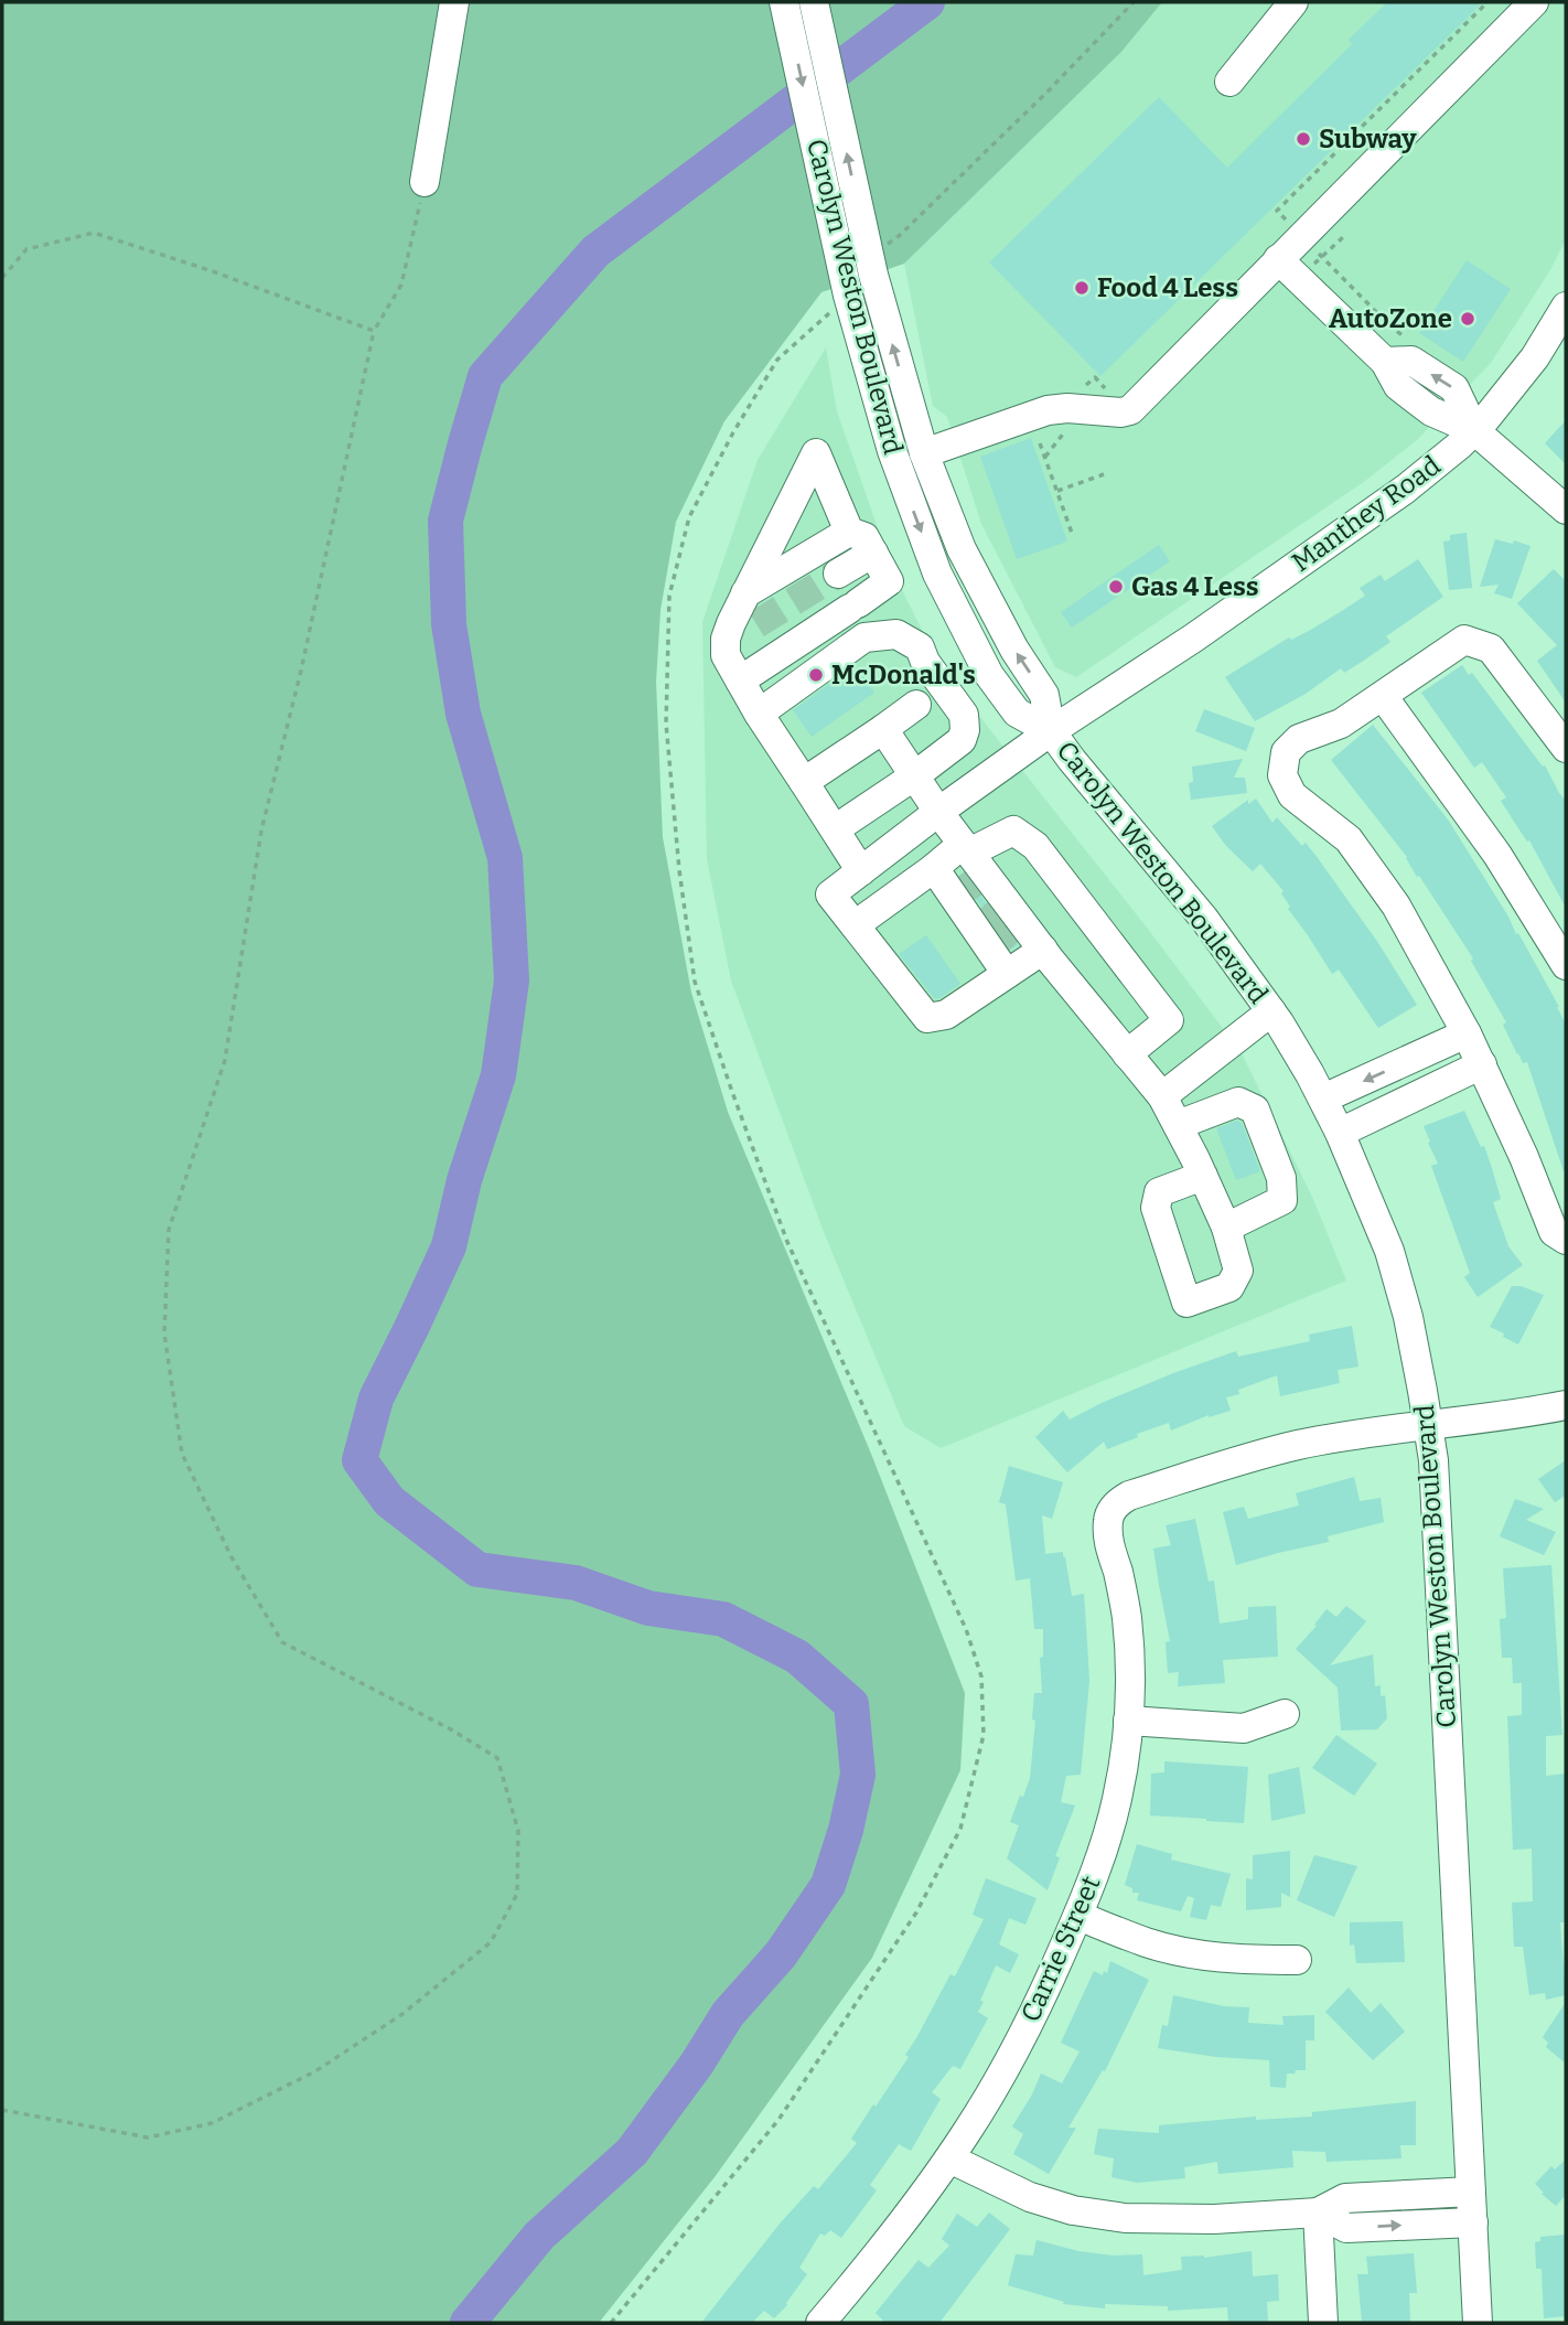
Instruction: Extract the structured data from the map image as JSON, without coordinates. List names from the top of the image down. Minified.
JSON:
{"streets":{"street":["Carolyn Weston Boulevard","Manthey Road","Carrie Street"]},"crossings":[["Carolyn Weston Boulevard","Manthey Road"],["Carolyn Weston Boulevard","Carrie Street"]],"places":["Subway","Food 4 Less","AutoZone","Gas 4 Less","McDonald's"]}
